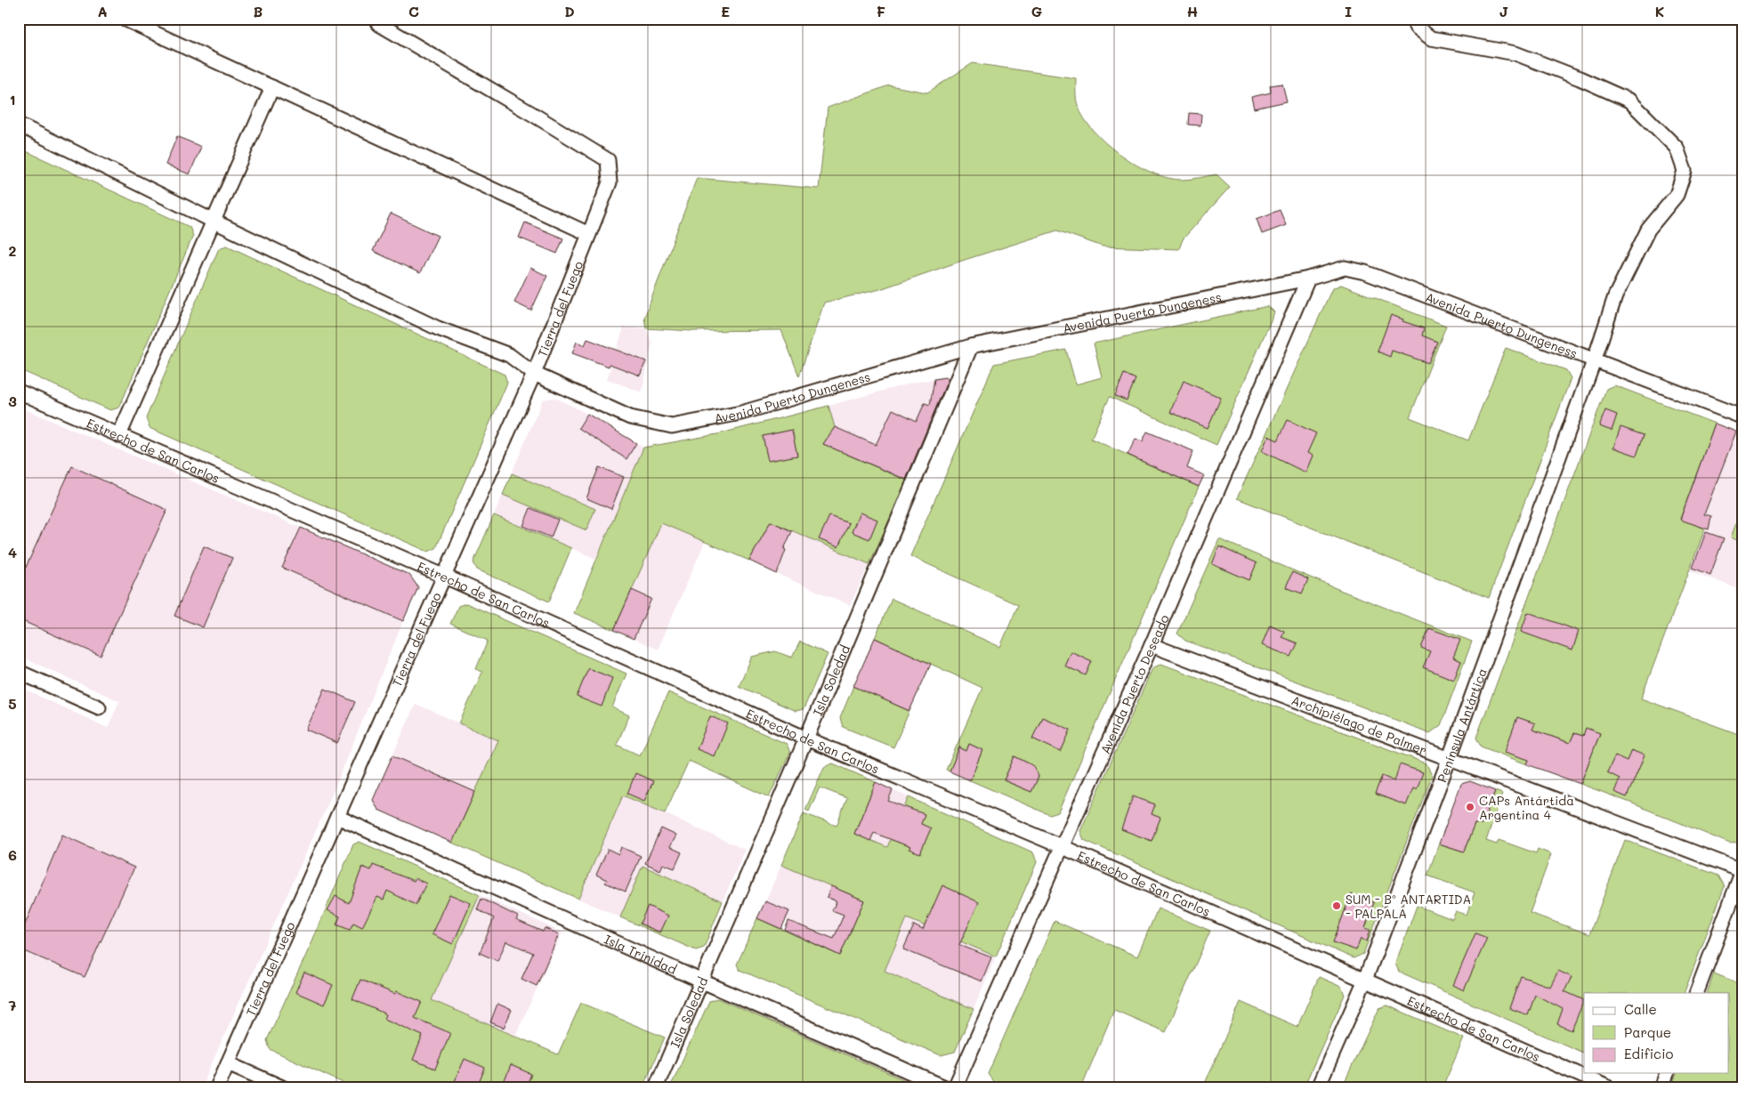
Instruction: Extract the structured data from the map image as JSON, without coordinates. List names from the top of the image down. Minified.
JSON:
{"streets":{"street":["Tierra del Fuego","Avenida Puerto Dungeness","Estrecho de San Carlos","Isla Soledad","Avenida Puerto Deseado","Archipiélago de Palmer","Península Antártica","Isla Trinidad"]},"crossings":[["Tierra del Fuego","Avenida Puerto Dungeness"],["Tierra del Fuego","Estrecho de San Carlos"],["Tierra del Fuego","Isla Trinidad"],["Avenida Puerto Dungeness","Isla Soledad"],["Avenida Puerto Dungeness","Avenida Puerto Deseado"],["Avenida Puerto Dungeness","Península Antártica"],["Estrecho de San Carlos","Isla Soledad"],["Estrecho de San Carlos","Avenida Puerto Deseado"],["Estrecho de San Carlos","Península Antártica"],["Isla Soledad","Isla Trinidad"],["Avenida Puerto Deseado","Archipiélago de Palmer"],["Archipiélago de Palmer","Península Antártica"]],"places":["CAPs Antártida Argentina 4","SUM - Bº ANTARTIDA - PALPALA"],"legend":["Calle","Parque","Edificio"],"grid":{"columns":["A","B","C","D","E","F","G","H","I","J","K"],"rows":["1","2","3","4","5","6","7"]}}
